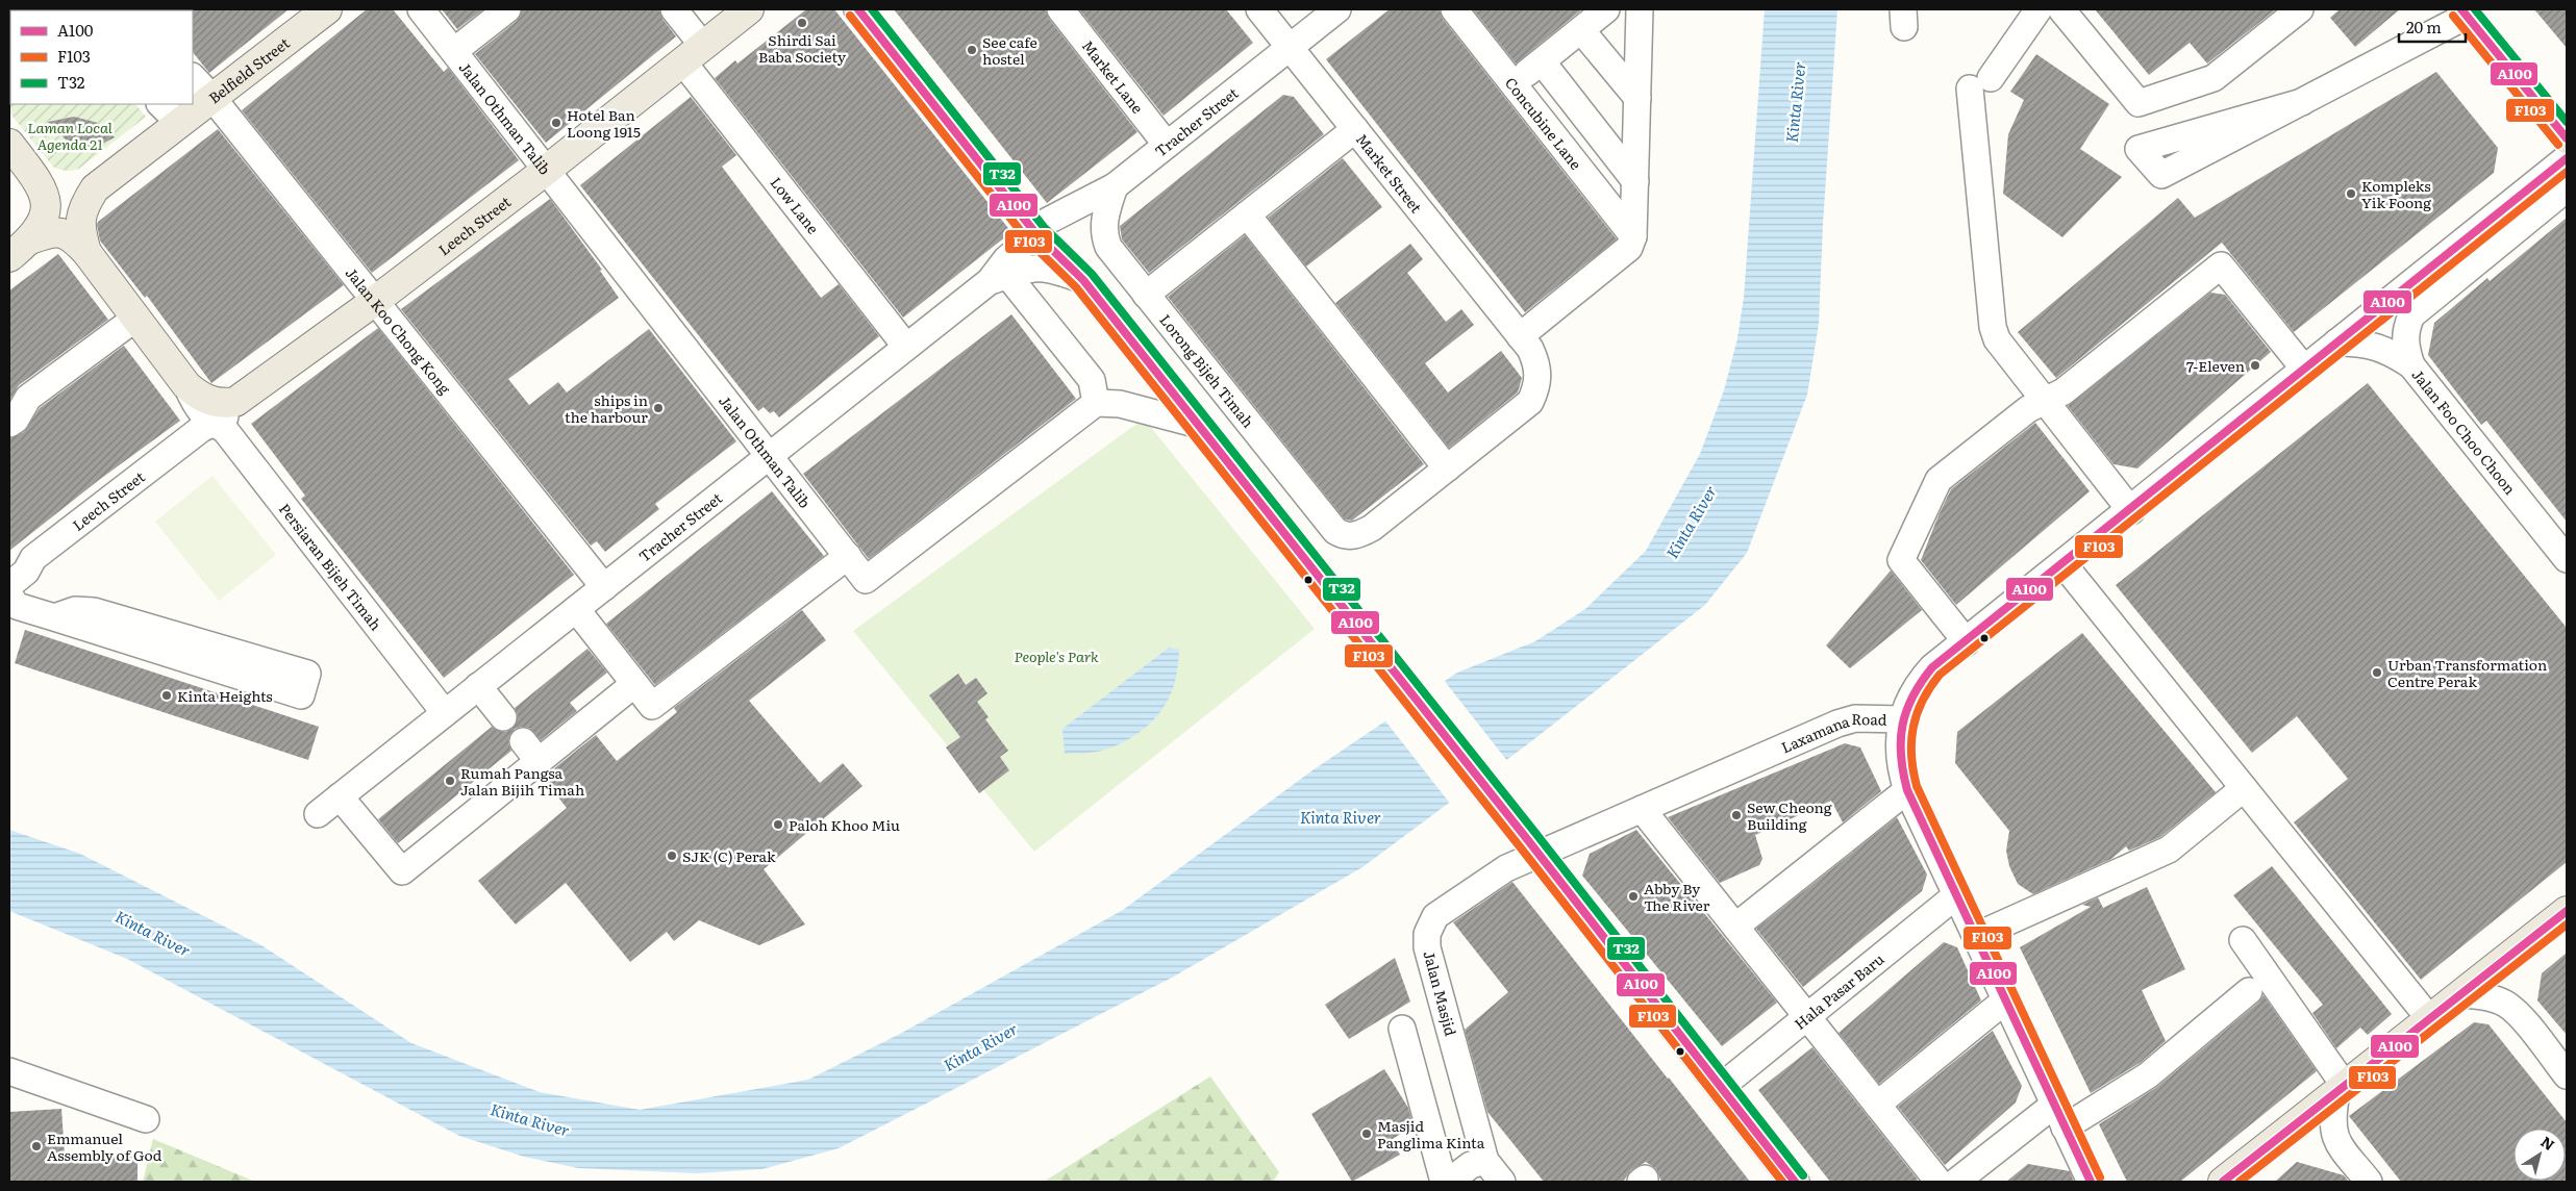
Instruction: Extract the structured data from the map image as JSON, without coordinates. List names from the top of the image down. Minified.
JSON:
{"streets":{"main road":["Belfield Street","Leech Street"],"street":["Market Lane","Jalan Othman Talib","Tracher Street","Concubine Lane","Market Street","Low Lane","Jalan Koo Chong Kong","Lorong Bijeh Timah","Jalan Foo Choo Choon","Persiaran Bijeh Timah","Laxamana Road","Hala Pasar Baru","Jalan Masjid"]},"crossings":[["Belfield Street","Jalan Koo Chong Kong"],["Market Lane","Tracher Street"],["Jalan Othman Talib","Tracher Street"],["Jalan Othman Talib","Leech Street"],["Tracher Street","Market Street"],["Tracher Street","Low Lane"],["Tracher Street","Jalan Koo Chong Kong"],["Tracher Street","Lorong Bijeh Timah"],["Tracher Street","Persiaran Bijeh Timah"],["Market Street","Lorong Bijeh Timah"],["Low Lane","Leech Street"],["Leech Street","Jalan Koo Chong Kong"],["Leech Street","Persiaran Bijeh Timah"],["Jalan Foo Choo Choon","Laxamana Road"],["Laxamana Road","Jalan Masjid"]],"water":["Kinta River"],"parks":["Laman Local Agenda 21","People's Park"],"places":["Shirdi Sai Baba Society","See cafe hostel","Hotel Ban Loong 1915","Kompleks Yik Foong","7-Eleven","ships in the harbour","Urban Transformation Centre Perak","Kinta Heights","Rumah Pangsa Jalan Bijih Timah","Sew Cheong Building","Paloh Khoo Miu","SJK (C) Perak","Abby By The River","Masjid Panglima Kinta","Emmanuel Assembly of God"],"lines":["transit line A100","transit line T32","transit line F103"],"legend":["A100","F103","T32"],"scale_bar":"20 m","north":"top right"}
